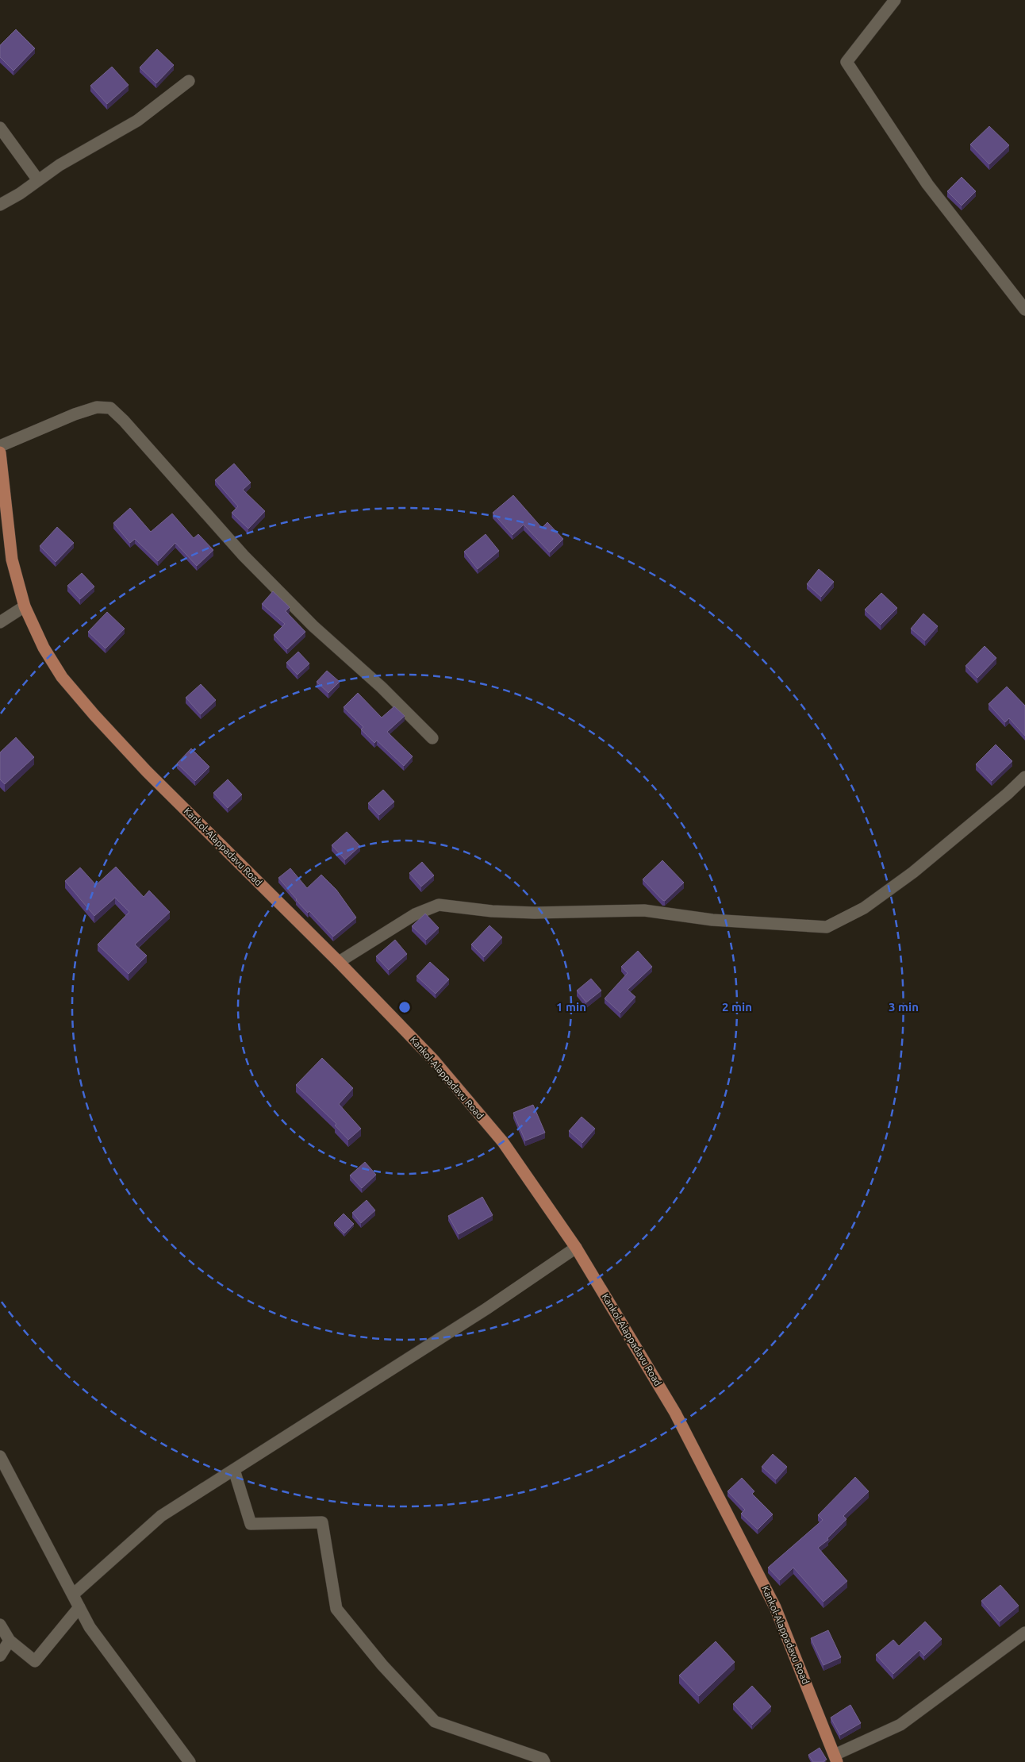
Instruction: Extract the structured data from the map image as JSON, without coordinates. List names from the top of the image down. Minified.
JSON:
{"streets":{"main road":["Kankol-Alappadavu Road"]},"rings":["1 min","2 min","3 min"]}
